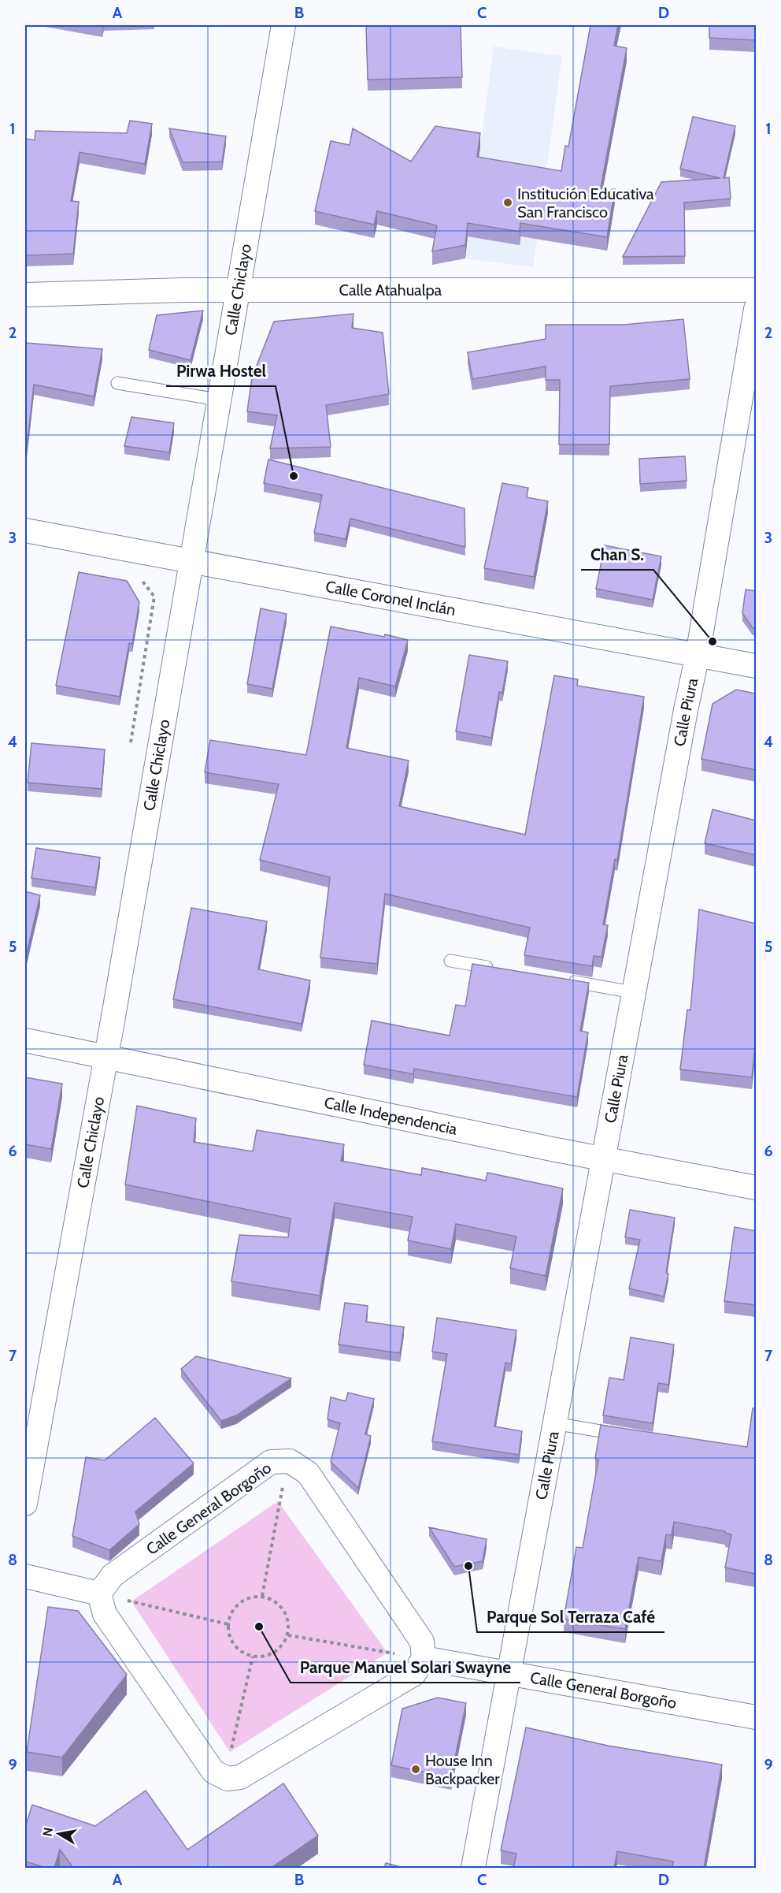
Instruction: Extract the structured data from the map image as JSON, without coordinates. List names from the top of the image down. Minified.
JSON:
{"streets":{"street":["Calle Chiclayo","Calle Atahualpa","Calle Coronel Inclán","Calle Piura","Calle Independencia","Calle General Borgoño"]},"crossings":[["Calle Chiclayo","Calle Atahualpa"],["Calle Chiclayo","Calle Coronel Inclán"],["Calle Chiclayo","Calle Independencia"],["Calle Coronel Inclán","Calle Piura"],["Calle Piura","Calle Independencia"],["Calle Piura","Calle General Borgoño"]],"places":["Institución Educativa San Francisco","Pirwa Hostel","Chan S.","Parque Sol Terraza Café","Parque Manuel Solari Swayne","House Inn Backpacker"],"north":"left","grid":{"columns":["A","B","C","D"],"rows":["1","2","3","4","5","6","7","8","9"]}}
